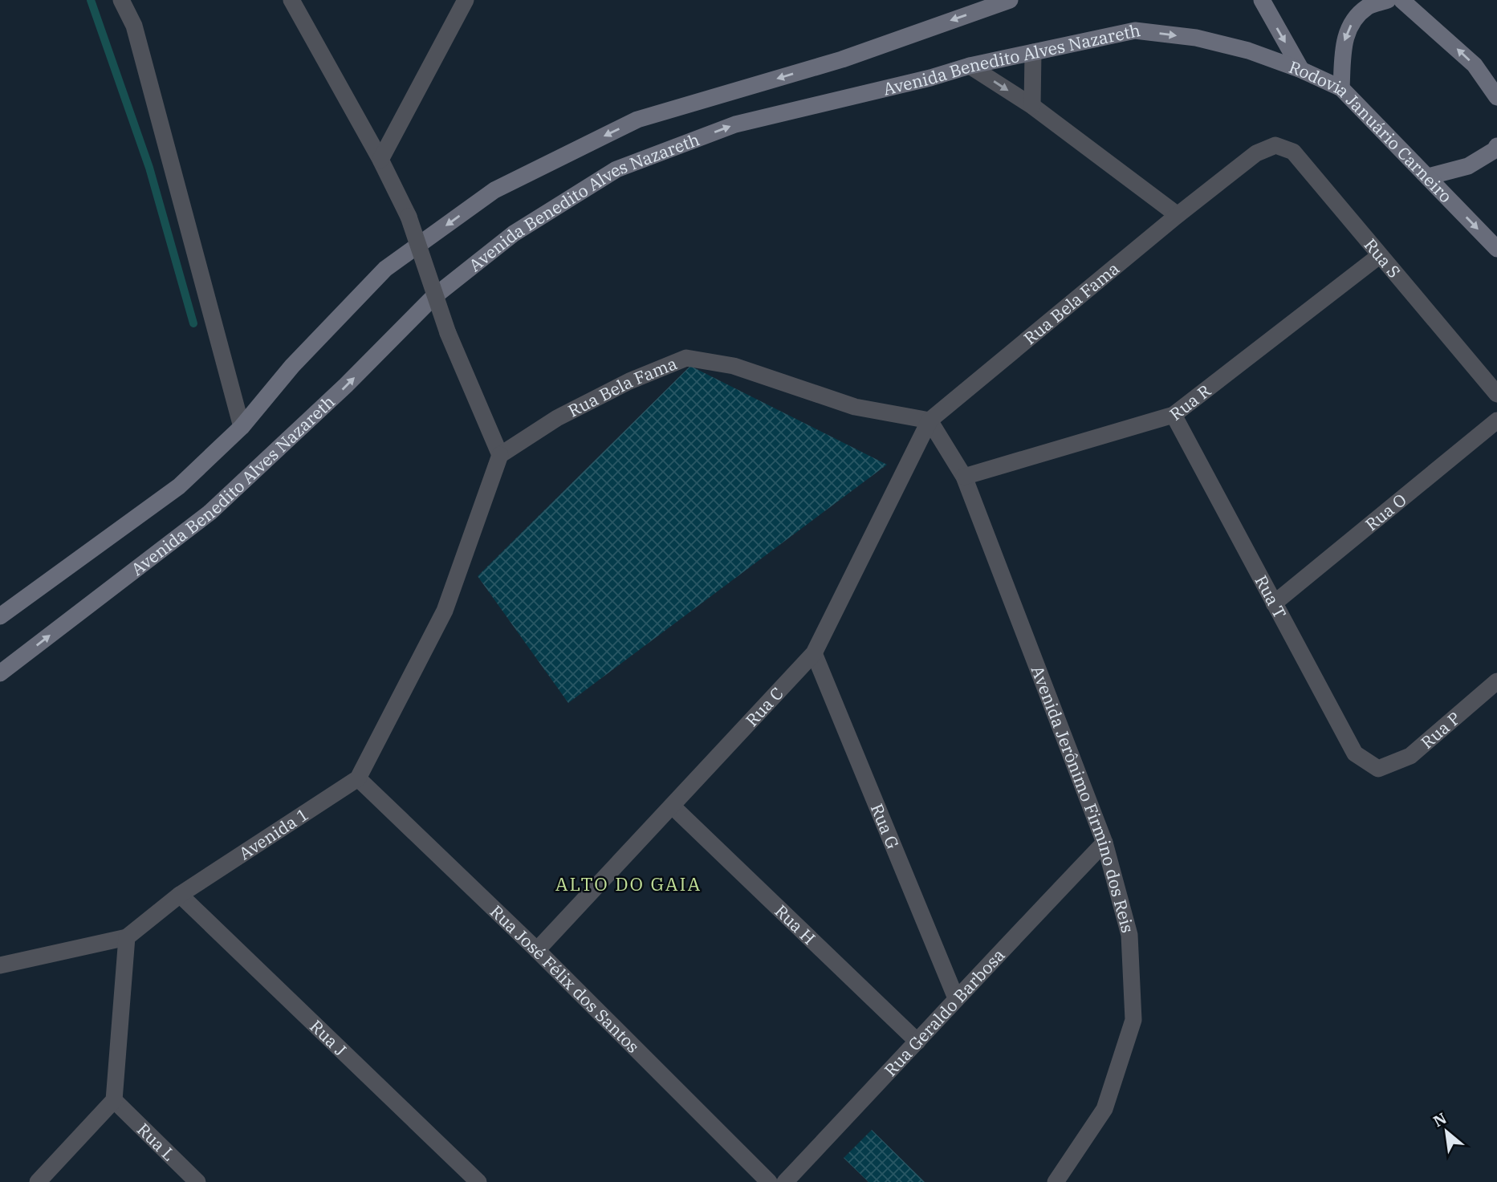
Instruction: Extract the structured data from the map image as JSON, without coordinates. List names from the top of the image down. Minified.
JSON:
{"streets":{"main road":["Avenida Benedito Alves Nazareth","Rodovia Januário Carneiro"],"street":["Rua S","Rua Bela Fama","Rua R","Rua O","Rua T","Rua C","Rua P","Avenida Jerônimo Firmino dos Reis","Rua G","Avenida 1","Rua H","Rua José Félix dos Santos","Rua Geraldo Barbosa","Rua J","Rua L"]},"crossings":[["Avenida Benedito Alves Nazareth","Rodovia Januário Carneiro"],["Rua S","Rua Bela Fama"],["Rua S","Rua R"],["Rua Bela Fama","Rua C"],["Rua Bela Fama","Avenida Jerônimo Firmino dos Reis"],["Rua Bela Fama","Avenida 1"],["Rua R","Rua T"],["Rua R","Avenida Jerônimo Firmino dos Reis"],["Rua O","Rua T"],["Rua T","Rua P"],["Rua C","Avenida Jerônimo Firmino dos Reis"],["Rua C","Rua G"],["Rua C","Rua H"],["Rua C","Rua José Félix dos Santos"],["Avenida Jerônimo Firmino dos Reis","Rua Geraldo Barbosa"],["Rua G","Rua Geraldo Barbosa"],["Avenida 1","Rua José Félix dos Santos"],["Avenida 1","Rua J"],["Rua H","Rua Geraldo Barbosa"]],"one_way":["Rodovia Januário Carneiro"],"districts":["ALTO DO GAIA"],"north":"top left"}
